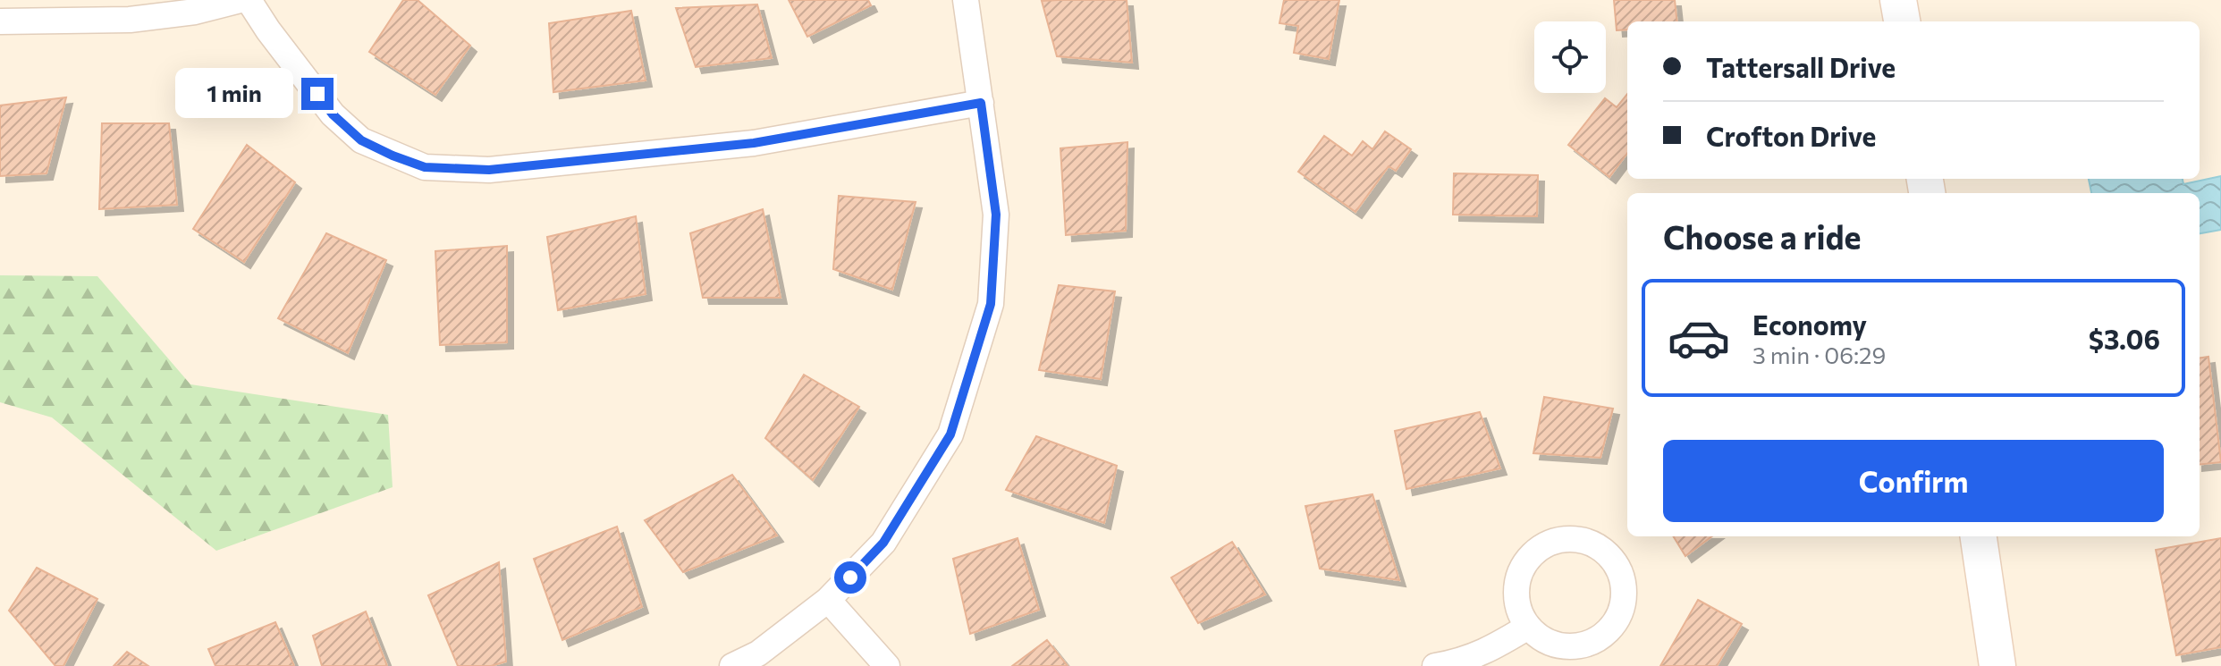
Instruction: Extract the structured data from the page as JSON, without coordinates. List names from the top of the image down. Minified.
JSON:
{"page":{"banner":["Tattersall Drive","Crofton Drive"],"bubble":"1 min","heading":"Choose a ride","list":[{"name":"Economy","note":"3 min · 06:29","value":"$3.06"}],"buttons":"Confirm"}}
